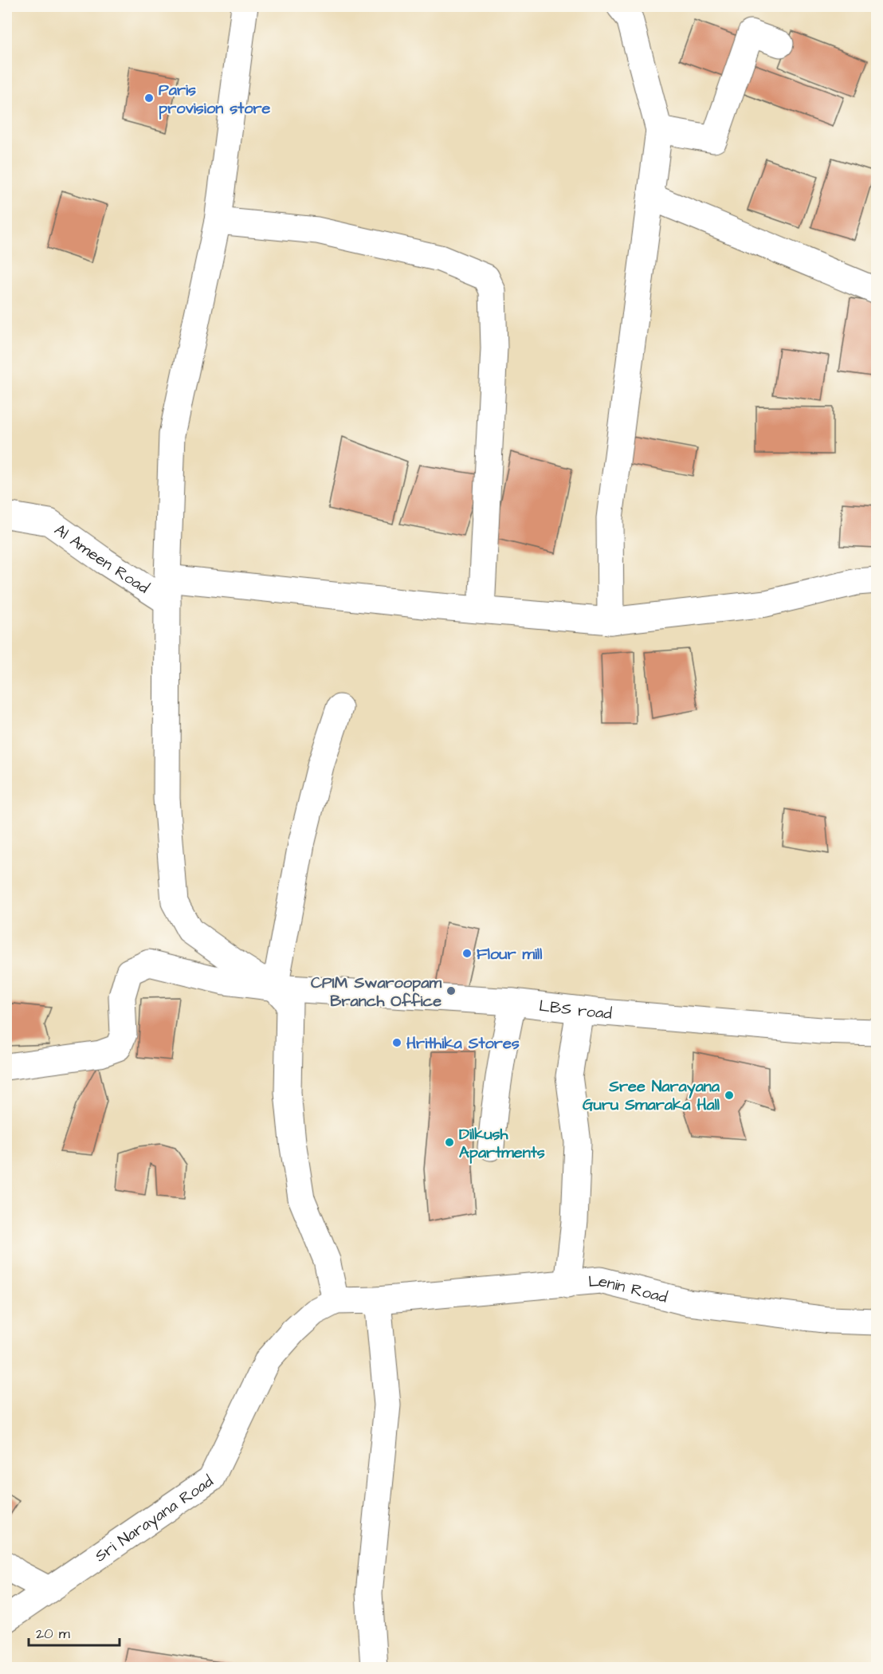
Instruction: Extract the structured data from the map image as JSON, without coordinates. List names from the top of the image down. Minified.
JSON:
{"streets":{"street":["Al Ameen Road","LBS road","Lenin Road","Sri Narayana Road"]},"crossings":[["Lenin Road","Sri Narayana Road"]],"places":["Paris provision store","Flour mill","CPIM Swaroopam Branch Office","Hrithika Stores","Sree Narayana Guru Smaraka Hall","Dilkush Apartments"],"scale_bar":"20 m"}
